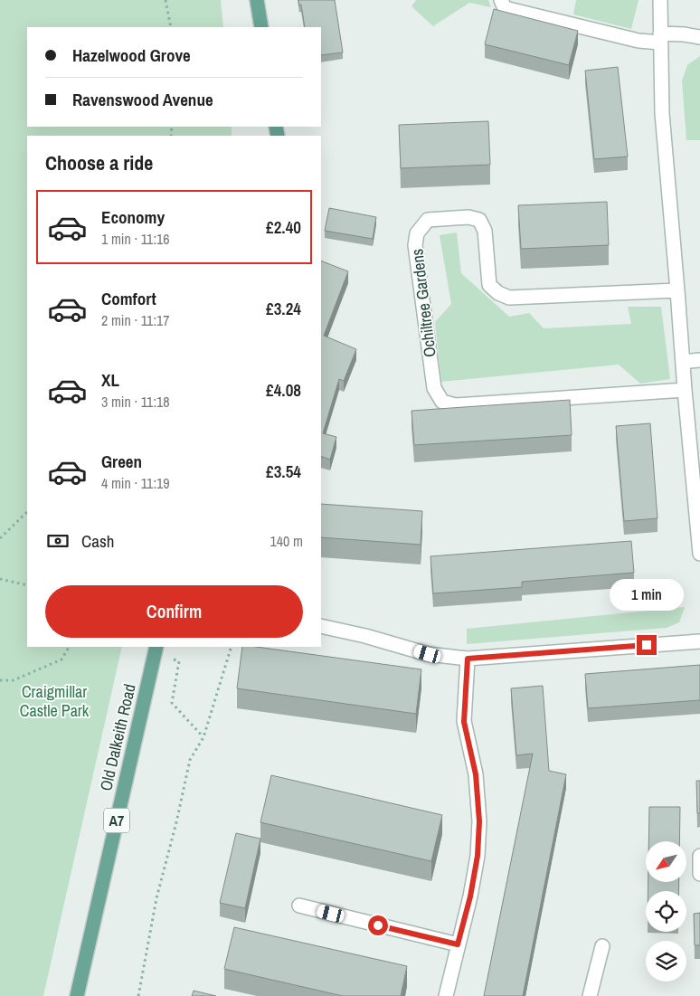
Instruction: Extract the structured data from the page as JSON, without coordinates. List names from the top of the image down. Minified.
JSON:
{"streets":{"main road":["Old Dalkeith Road","A7"],"street":["Ochiltree Gardens"]},"parks":["Craigmillar Castle Park"],"north":"bottom left","page":{"banner":["Hazelwood Grove","Ravenswood Avenue"],"heading":"Choose a ride","list":[{"name":"Economy","note":"1 min · 11:16","value":"£2.40"},{"name":"Comfort","note":"2 min · 11:17","value":"£3.24"},{"name":"XL","note":"3 min · 11:18","value":"£4.08"},{"name":"Green","note":"4 min · 11:19","value":"£3.54"}],"pay":["Cash","140 m"],"buttons":"Confirm","bubble":"1 min"}}
